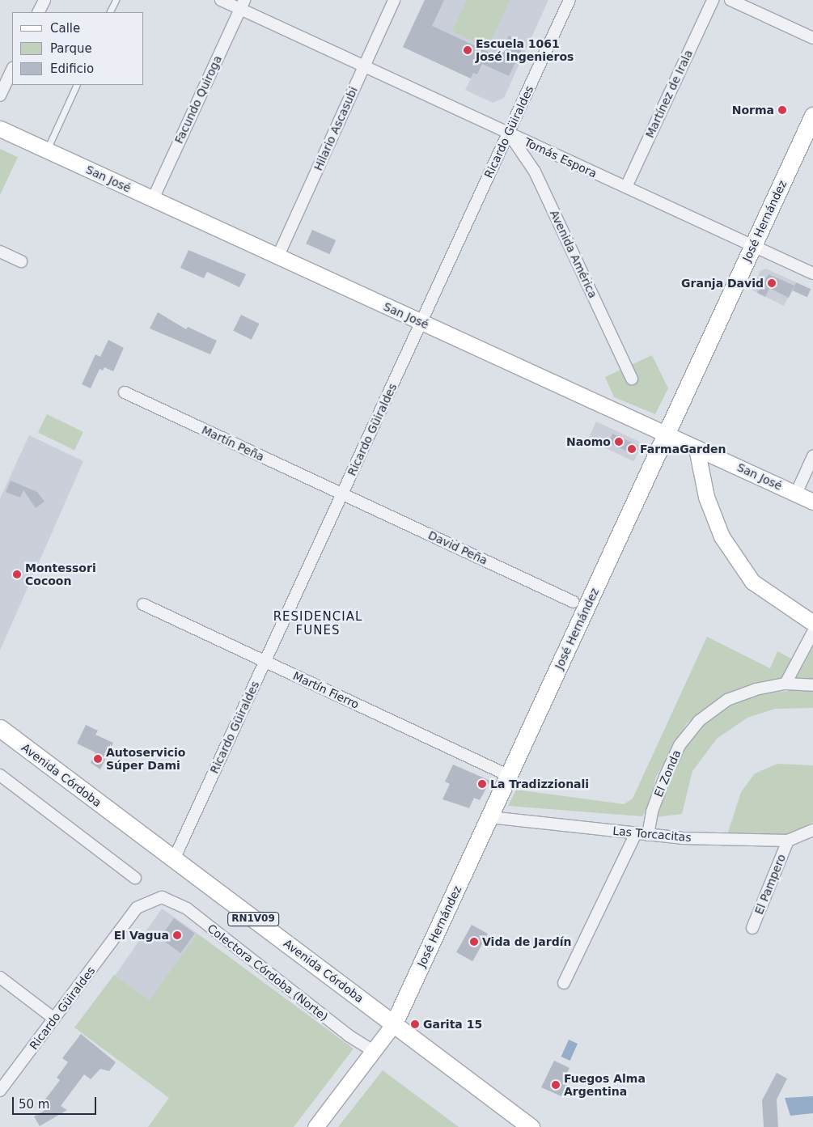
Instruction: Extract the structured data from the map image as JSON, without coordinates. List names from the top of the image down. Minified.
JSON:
{"streets":{"main road":["José Hernández","Avenida Córdoba","RN1V09"],"street":["Martínez de Irala","Facundo Quiroga","Hilario Ascasubi","Ricardo Güiraldes","Tomás Espora","San José","Avenida América","Martín Peña","David Peña","Martín Fierro","El Zonda","Las Torcacitas","El Pampero","Colectora Córdoba (Norte)"]},"crossings":[["Martínez de Irala","Tomás Espora"],["Facundo Quiroga","Tomás Espora"],["Facundo Quiroga","San José"],["Hilario Ascasubi","Tomás Espora"],["Hilario Ascasubi","San José"],["Ricardo Güiraldes","Tomás Espora"],["Ricardo Güiraldes","San José"],["Ricardo Güiraldes","Avenida América"],["Ricardo Güiraldes","Martín Peña"],["Ricardo Güiraldes","David Peña"],["Ricardo Güiraldes","Martín Fierro"],["Ricardo Güiraldes","Avenida Córdoba"],["Ricardo Güiraldes","Colectora Córdoba (Norte)"],["Tomás Espora","José Hernández"],["Tomás Espora","Avenida América"],["San José","José Hernández"],["José Hernández","Martín Fierro"],["José Hernández","Avenida Córdoba"],["José Hernández","Las Torcacitas"],["José Hernández","Colectora Córdoba (Norte)"],["Martín Peña","David Peña"],["El Zonda","Las Torcacitas"],["Las Torcacitas","El Pampero"]],"districts":["RESIDENCIAL FUNES"],"places":["Escuela 1061 José Ingenieros","Norma","Granja David","Naomo","FarmaGarden","Montessori Cocoon","Autoservicio Súper Dami","La Tradizzionali","El Vagua","Vida de Jardín","Garita 15","Fuegos Alma Argentina"],"legend":["Calle","Parque","Edificio"],"scale_bar":"50 m"}
